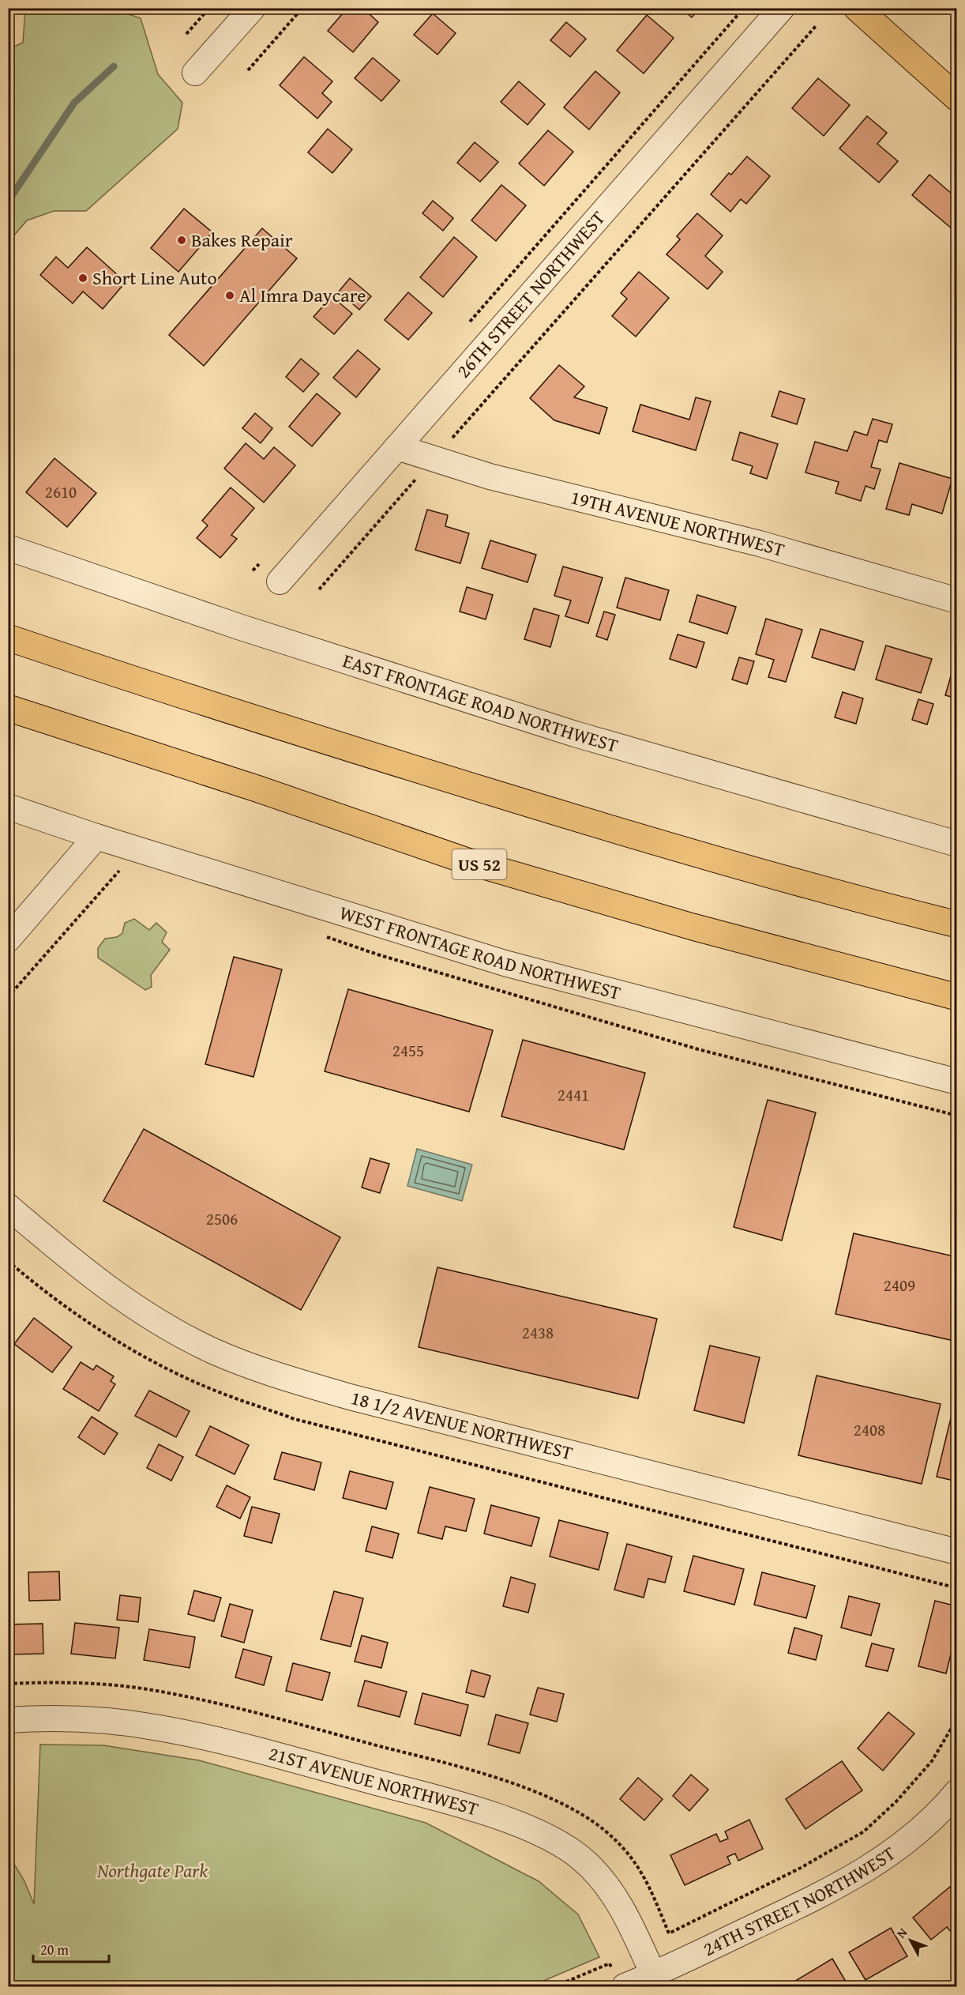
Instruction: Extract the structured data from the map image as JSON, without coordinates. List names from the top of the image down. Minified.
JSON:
{"streets":{"main road":["US 52"],"street":["26TH STREET NORTHWEST","19TH AVENUE NORTHWEST","EAST FRONTAGE ROAD NORTHWEST","WEST FRONTAGE ROAD NORTHWEST","18 1/2 AVENUE NORTHWEST","21ST AVENUE NORTHWEST","24TH STREET NORTHWEST"]},"crossings":[["26TH STREET NORTHWEST","19TH AVENUE NORTHWEST"],["21ST AVENUE NORTHWEST","24TH STREET NORTHWEST"]],"parks":["Northgate Park"],"places":["Bakes Repair","Short Line Auto","Al Imra Daycare"],"house_numbers":["2610","2455","2441","2506","2409","2438","2408"],"scale_bar":"20 m","north":"top left"}
